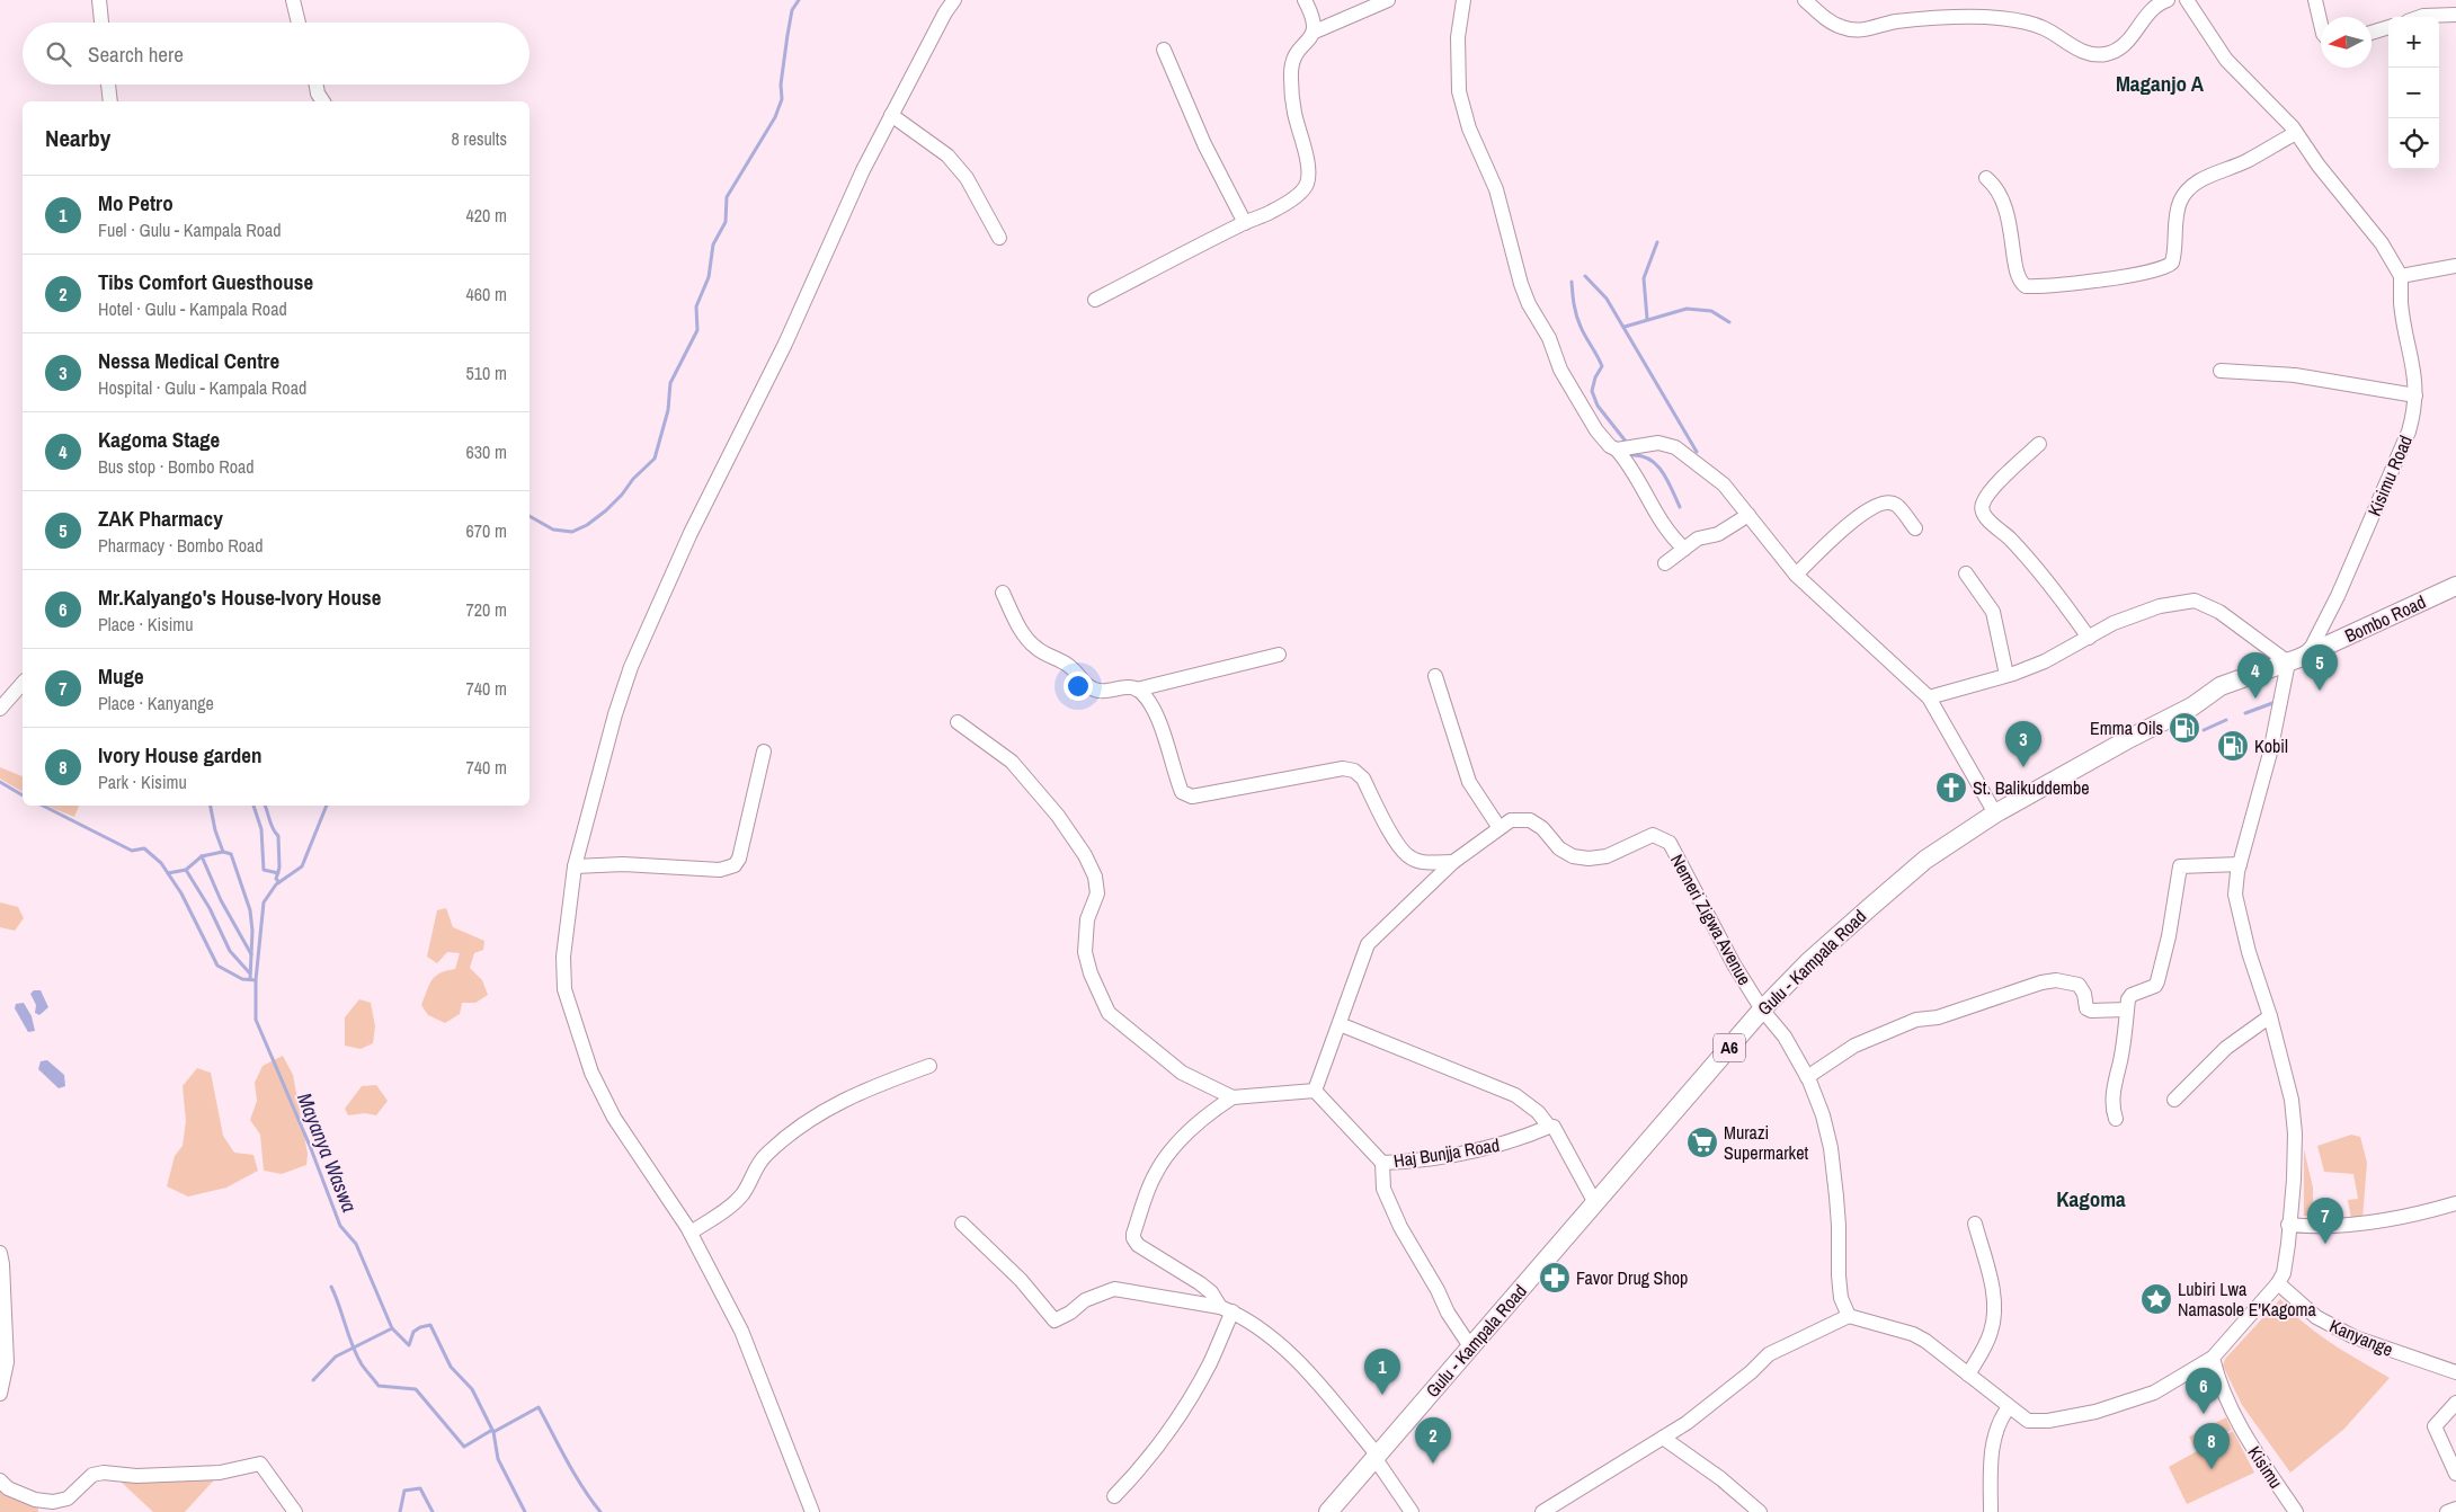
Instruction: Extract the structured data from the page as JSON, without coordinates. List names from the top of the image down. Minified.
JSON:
{"streets":{"main road":["Bombo Road","Gulu - Kampala Road","A6"],"street":["Kisimu Road","Nemeri Zigwa Avenue","Haj Bunjja Road","Kanyange","Kisimu"]},"crossings":[["Kisimu Road","Bombo Road"],["Bombo Road","Gulu - Kampala Road"],["Nemeri Zigwa Avenue","Gulu - Kampala Road"],["Nemeri Zigwa Avenue","Haj Bunjja Road"]],"districts":["Maganjo A","Kagoma"],"water":["Mayanya Waswa"],"places":{"fuel station":["Emma Oils","Kobil"],"church":["St. Balikuddembe"],"supermarket":["Murazi Supermarket"],"pharmacy":["Favor Drug Shop"],"place":["Lubiri Lwa Namasole E'Kagoma"]},"north":"left","page":{"map_buttons":["+","−"],"search":"Search here","heading":["Nearby","8 results"],"list":[{"mark":"1","name":"Mo Petro","note":"Fuel · Gulu - Kampala Road","value":"420 m"},{"mark":"2","name":"Tibs Comfort Guesthouse","note":"Hotel · Gulu - Kampala Road","value":"460 m"},{"mark":"3","name":"Nessa Medical Centre","note":"Hospital · Gulu - Kampala Road","value":"510 m"},{"mark":"4","name":"Kagoma Stage","note":"Bus stop · Bombo Road","value":"630 m"},{"mark":"5","name":"ZAK Pharmacy","note":"Pharmacy · Bombo Road","value":"670 m"},{"mark":"6","name":"Mr.Kalyango's House-Ivory House","note":"Place · Kisimu","value":"720 m"},{"mark":"7","name":"Muge","note":"Place · Kanyange","value":"740 m"},{"mark":"8","name":"Ivory House garden","note":"Park · Kisimu","value":"740 m"}],"pins":["5","4","3","7","1","6","2","8"]}}
